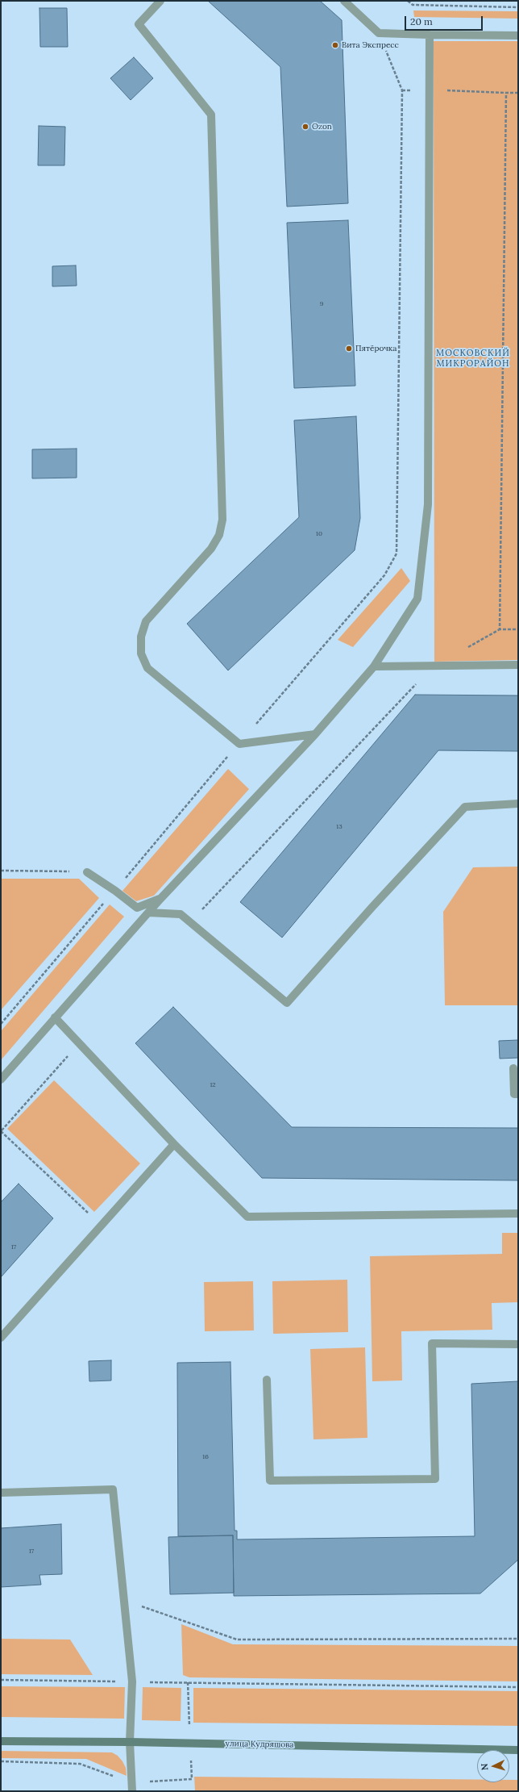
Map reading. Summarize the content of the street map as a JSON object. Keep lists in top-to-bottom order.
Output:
{
  "streets": {
    "street": ["улица Кудряшова"]
  },
  "districts": ["МОСКОВСКИЙ МИКРОРАЙОН"],
  "places": ["Вита Экспресс", "Ozon", "Пятёрочка"],
  "house_numbers": [
    "9",
    "10",
    "13",
    "12",
    "17",
    "16",
    "17"
  ],
  "scale_bar": "20 m",
  "north": "left"
}
